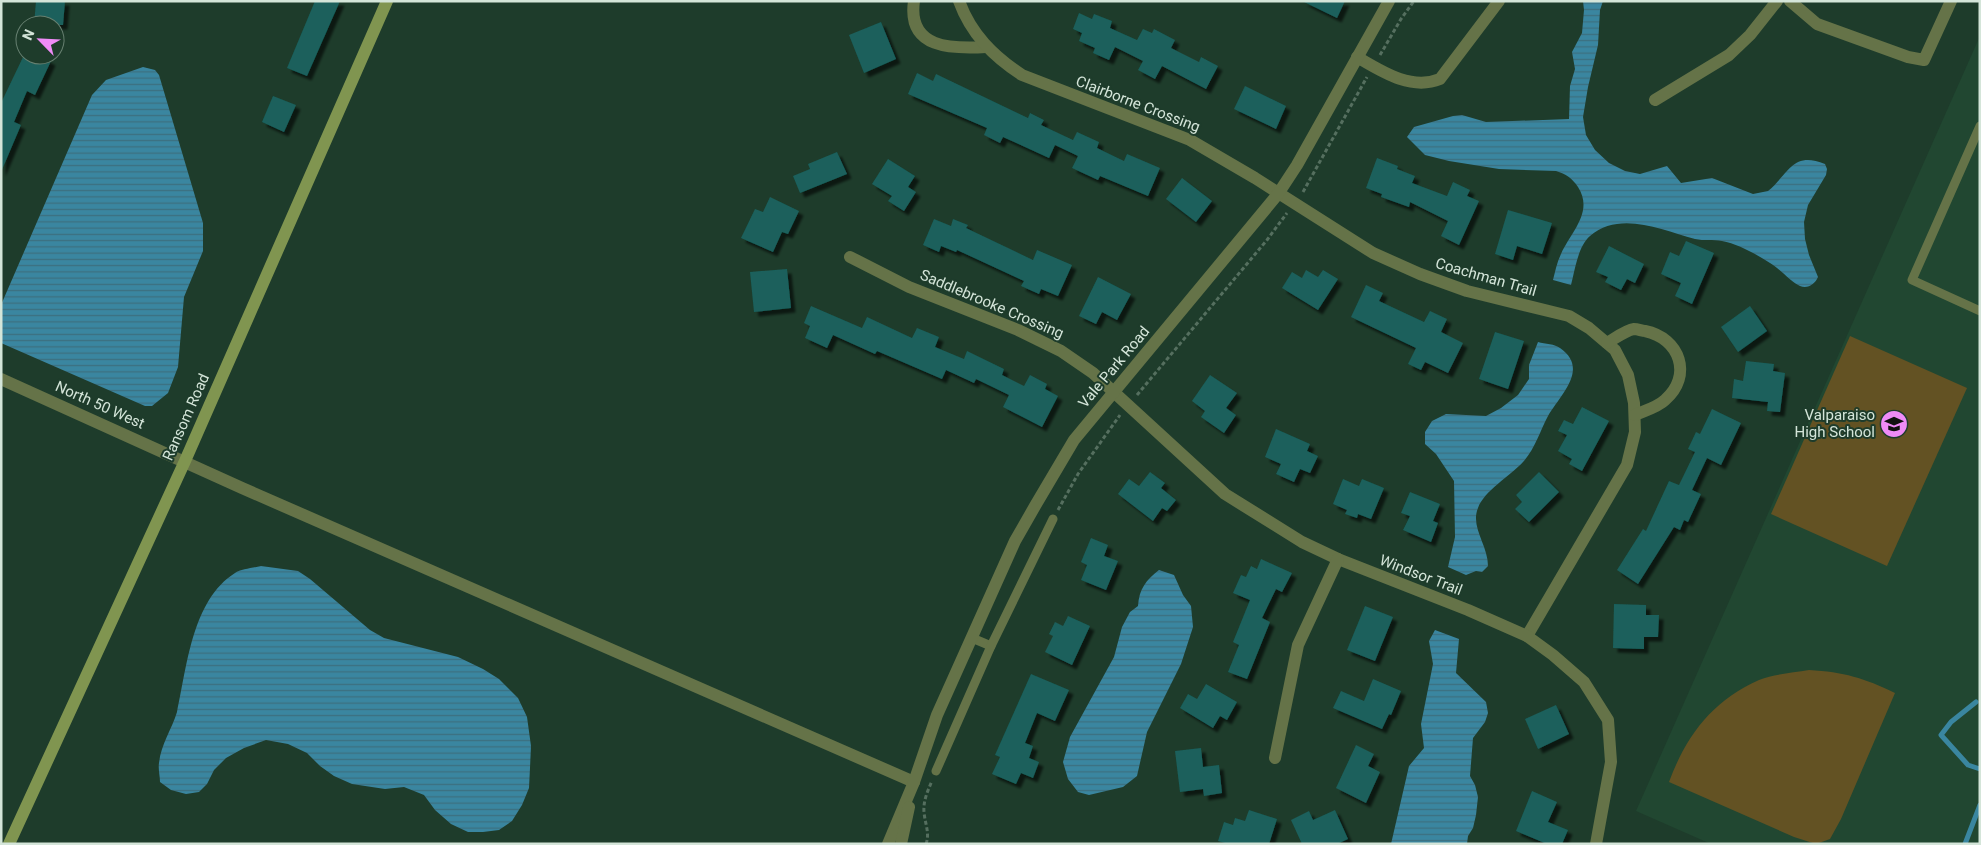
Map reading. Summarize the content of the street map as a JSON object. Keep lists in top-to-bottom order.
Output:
{
  "streets": {
    "main road": ["Ransom Road"],
    "street": [
      "Clairborne Crossing",
      "Coachman Trail",
      "Saddlebrooke Crossing",
      "Vale Park Road",
      "North 50 West",
      "Windsor Trail"
    ]
  },
  "crossings": [
    ["Clairborne Crossing", "Coachman Trail"],
    ["Clairborne Crossing", "Vale Park Road"],
    ["Coachman Trail", "Vale Park Road"],
    ["Coachman Trail", "Windsor Trail"],
    ["Saddlebrooke Crossing", "Vale Park Road"],
    ["Saddlebrooke Crossing", "Windsor Trail"],
    ["Vale Park Road", "North 50 West"],
    ["Vale Park Road", "Windsor Trail"],
    ["North 50 West", "Ransom Road"]
  ],
  "places": {
    "school or university": ["Valparaiso High School"]
  },
  "north": "top left"
}
